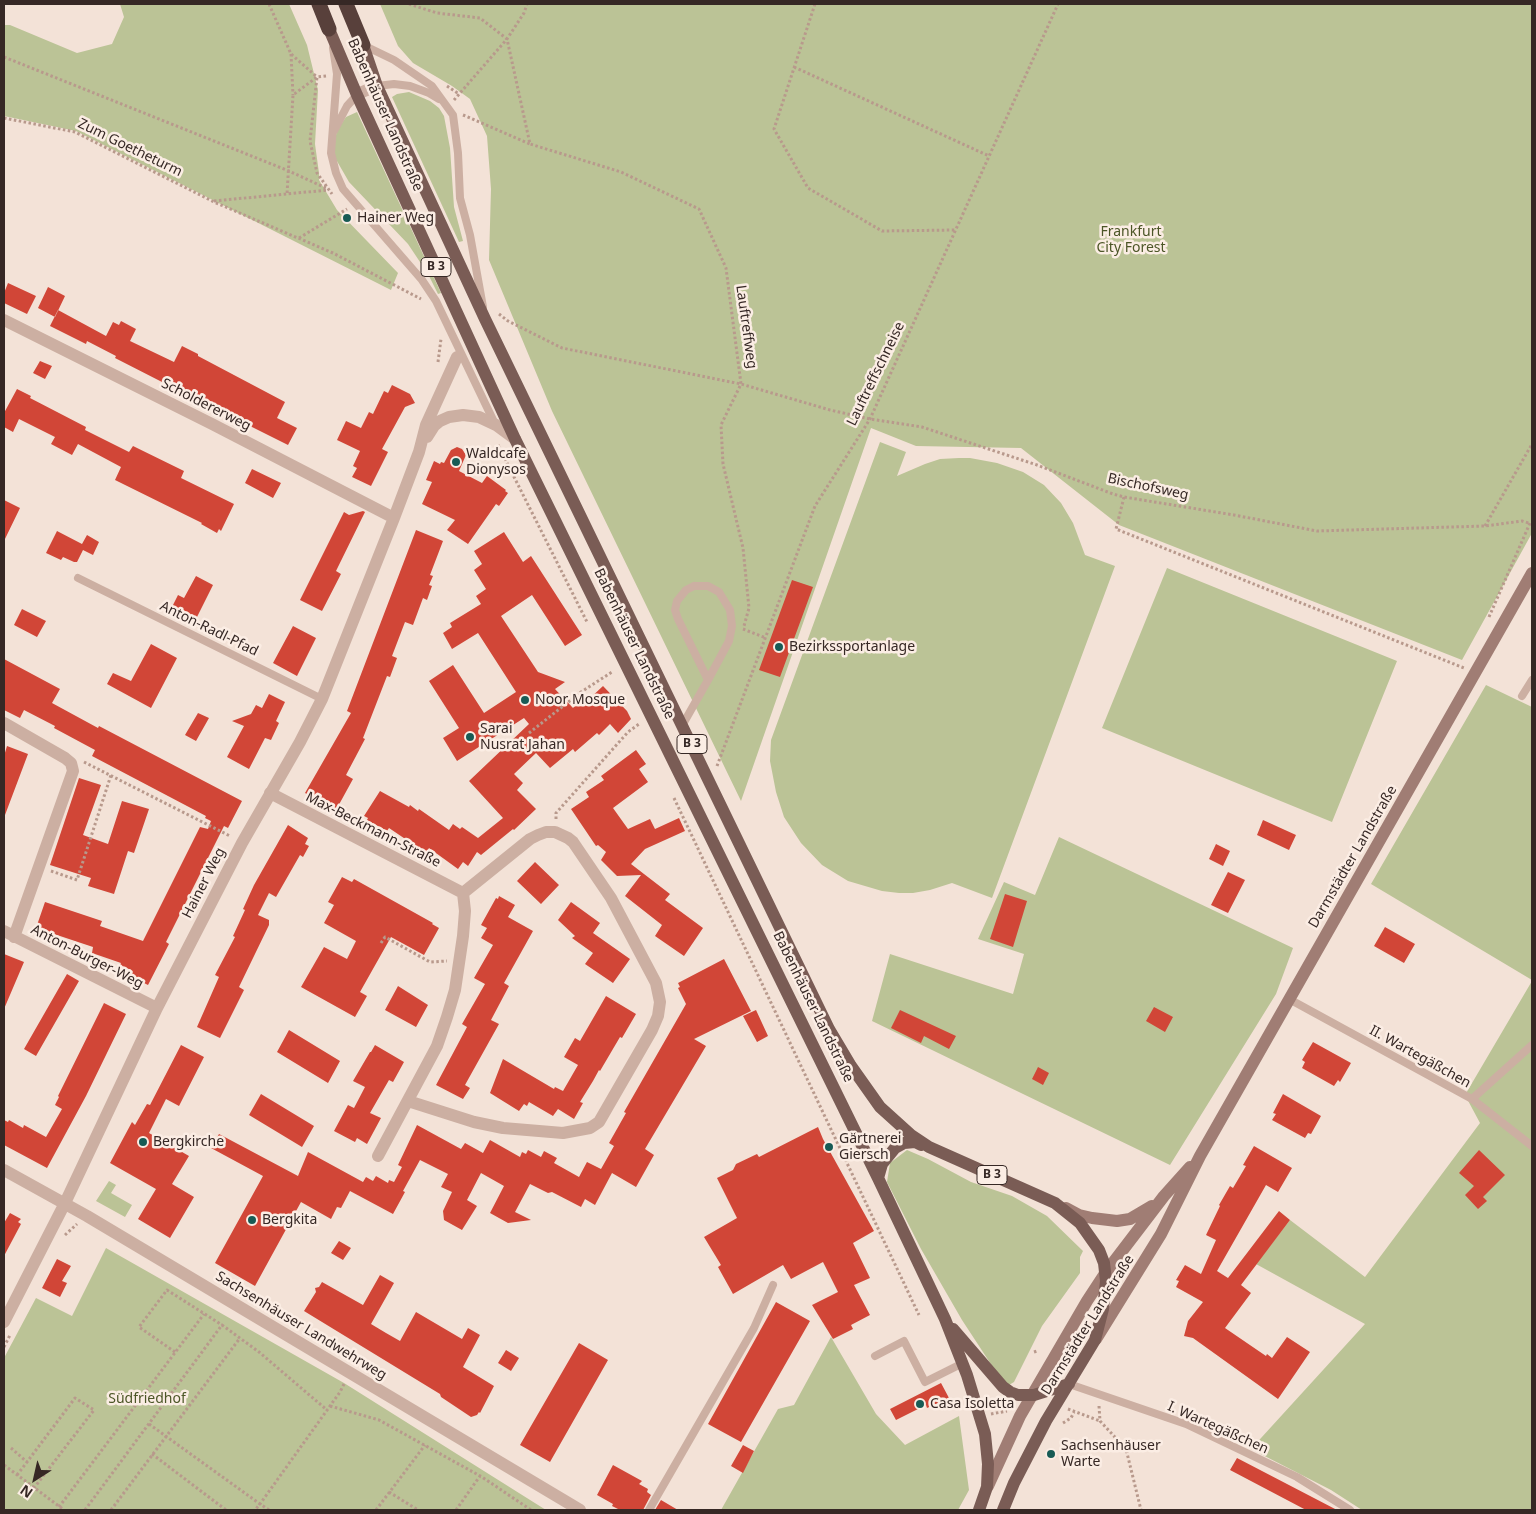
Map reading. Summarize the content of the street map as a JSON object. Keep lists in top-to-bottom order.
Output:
{
  "streets": {
    "highway": ["Babenhäuser Landstraße", "B 3"],
    "main road": ["Darmstädter Landstraße"],
    "street": [
      "Scholdererweg",
      "Max-Beckmann-Straße",
      "Hainer Weg",
      "Anton-Burger-Weg",
      "Sachsenhäuser Landwehrweg"
    ],
    "lane": ["Anton-Radl-Pfad", "II. Wartegäßchen", "I. Wartegäßchen"],
    "path": [
      "Zum Goetheturm",
      "Lauftreffweg",
      "Lauftreffschneise",
      "Bischofsweg"
    ]
  },
  "crossings": [
    ["Babenhäuser Landstraße", "B 3"],
    ["Babenhäuser Landstraße", "Lauftreffschneise"],
    ["Babenhäuser Landstraße", "Darmstädter Landstraße"],
    ["Babenhäuser Landstraße", "Hainer Weg"],
    ["B 3", "Darmstädter Landstraße"],
    ["B 3", "I. Wartegäßchen"],
    ["Lauftreffweg", "Bischofsweg"],
    ["Lauftreffschneise", "Bischofsweg"],
    ["Scholdererweg", "Hainer Weg"],
    ["Anton-Radl-Pfad", "Hainer Weg"],
    ["Max-Beckmann-Straße", "Hainer Weg"],
    ["Darmstädter Landstraße", "II. Wartegäßchen"],
    ["Darmstädter Landstraße", "I. Wartegäßchen"],
    ["Hainer Weg", "Anton-Burger-Weg"],
    ["Hainer Weg", "Sachsenhäuser Landwehrweg"]
  ],
  "parks": ["Frankfurt City Forest", "Südfriedhof"],
  "places": [
    "Hainer Weg",
    "Waldcafe Dionysos",
    "Bezirkssportanlage",
    "Noor Mosque",
    "Sarai Nusrat Jahan",
    "Bergkirche",
    "Gärtnerei Giersch",
    "Bergkita",
    "Casa Isoletta",
    "Sachsenhäuser Warte"
  ],
  "north": "bottom left"
}
